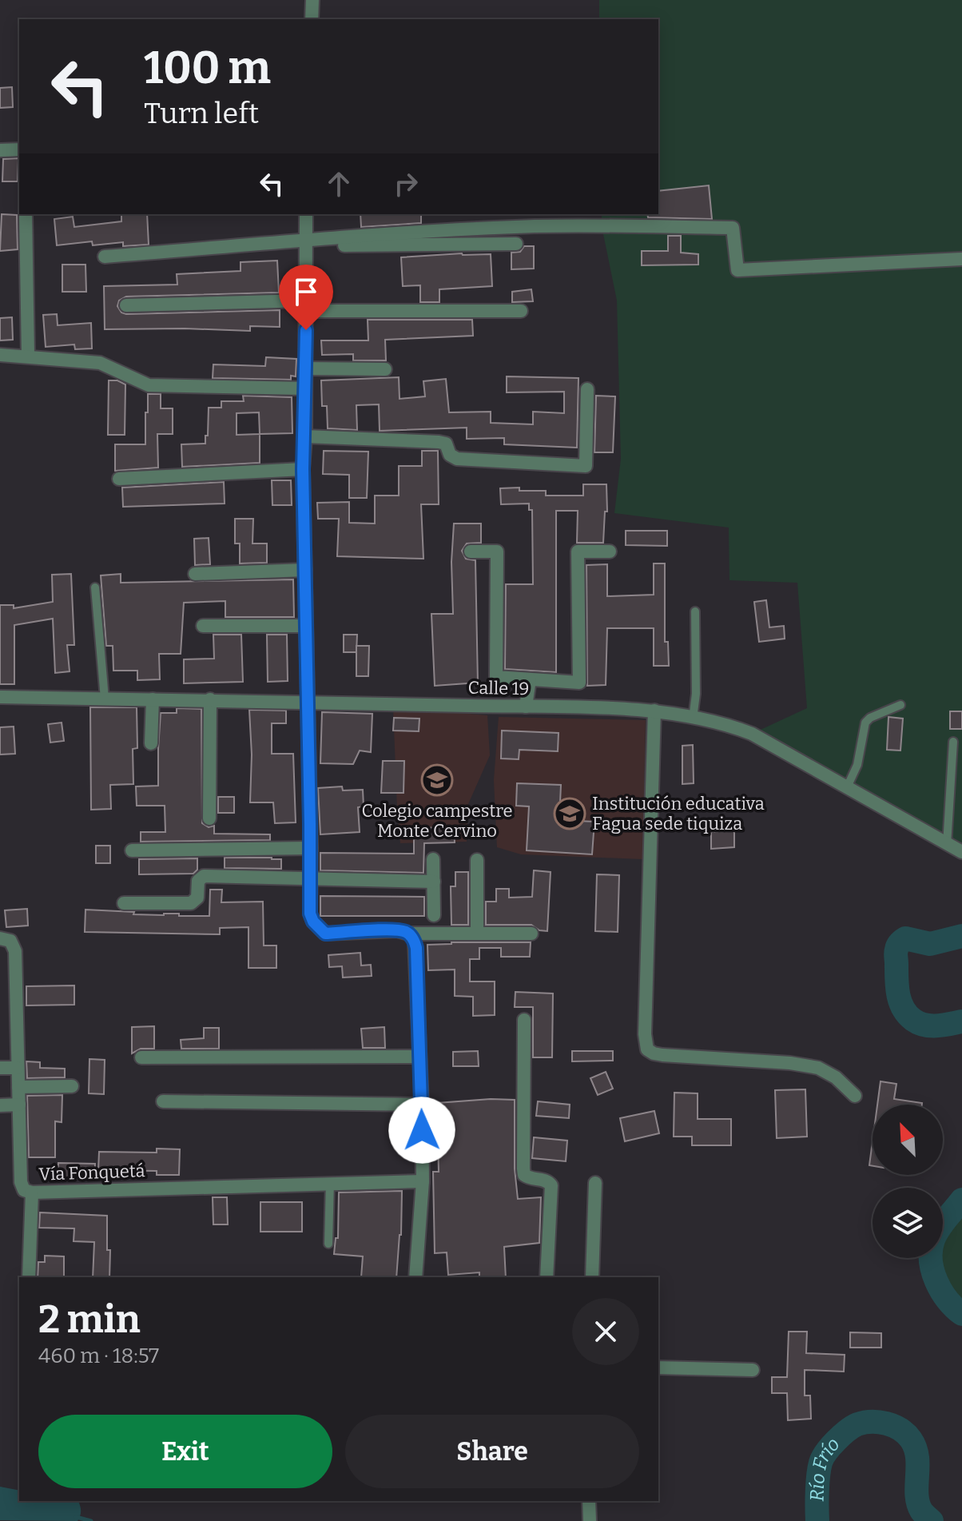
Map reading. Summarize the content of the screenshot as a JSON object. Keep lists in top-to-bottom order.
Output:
{
  "streets": {
    "street": ["Calle 19", "Vía Fonquetá"]
  },
  "water": ["Río Frío"],
  "places": {
    "school or university": ["Colegio campestre Monte Cervino", "Institución educativa Fagua sede tiquiza"]
  },
  "north": "top left",
  "page": {
    "turn": ["100 m", "Turn left"],
    "heading": ["2 min", "460 m · 18:57"],
    "buttons": ["Exit", "Share"]
  }
}
